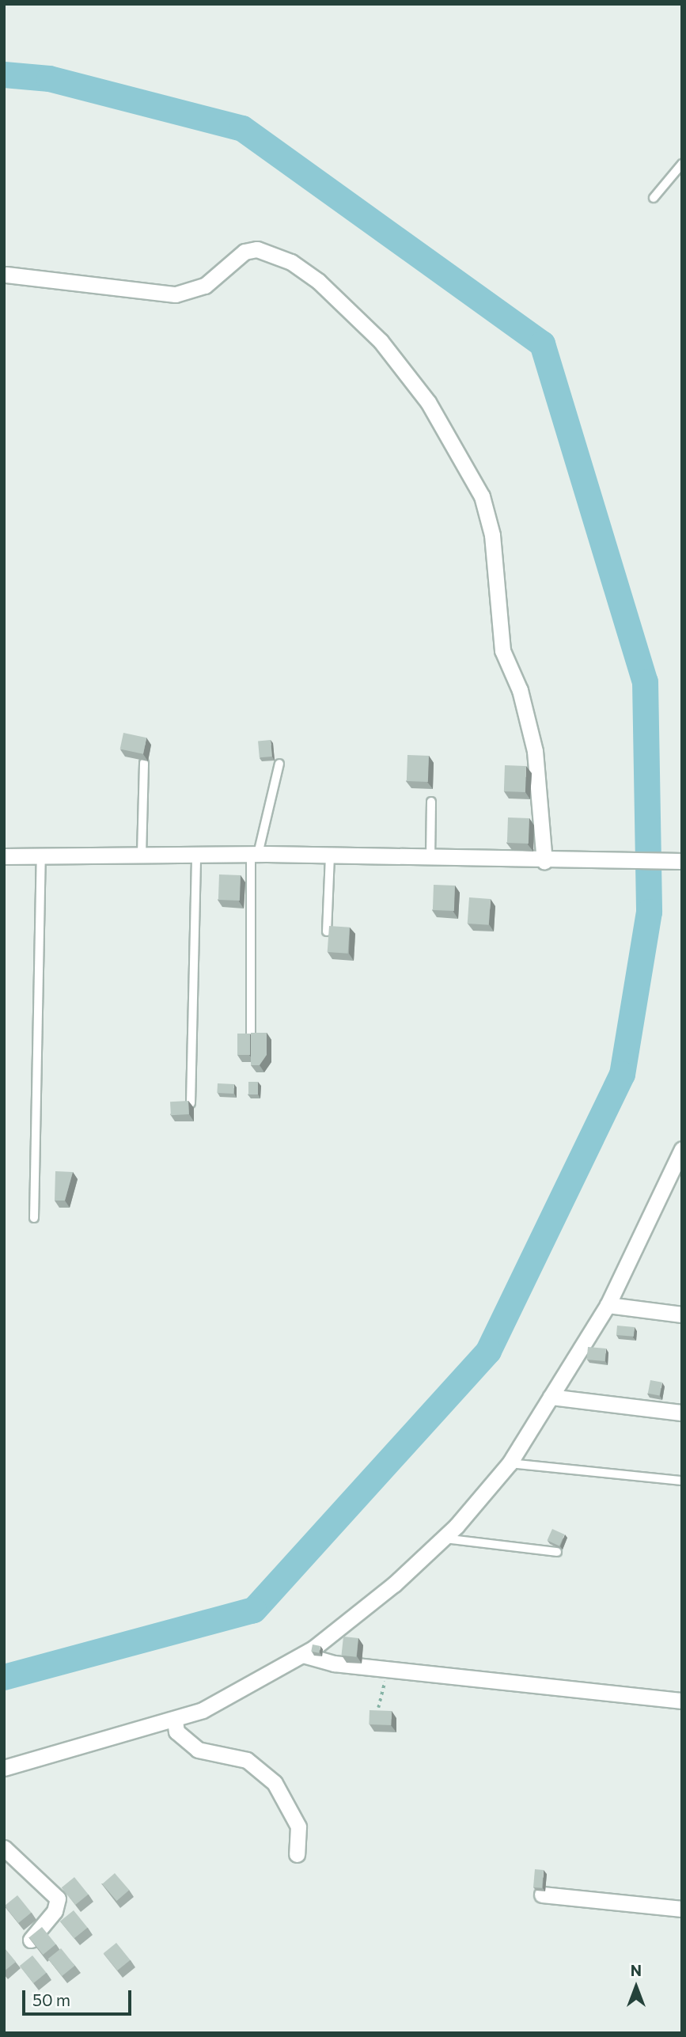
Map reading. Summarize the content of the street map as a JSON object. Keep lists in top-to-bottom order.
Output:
{
  "scale_bar": "50 m",
  "north": "top"
}
